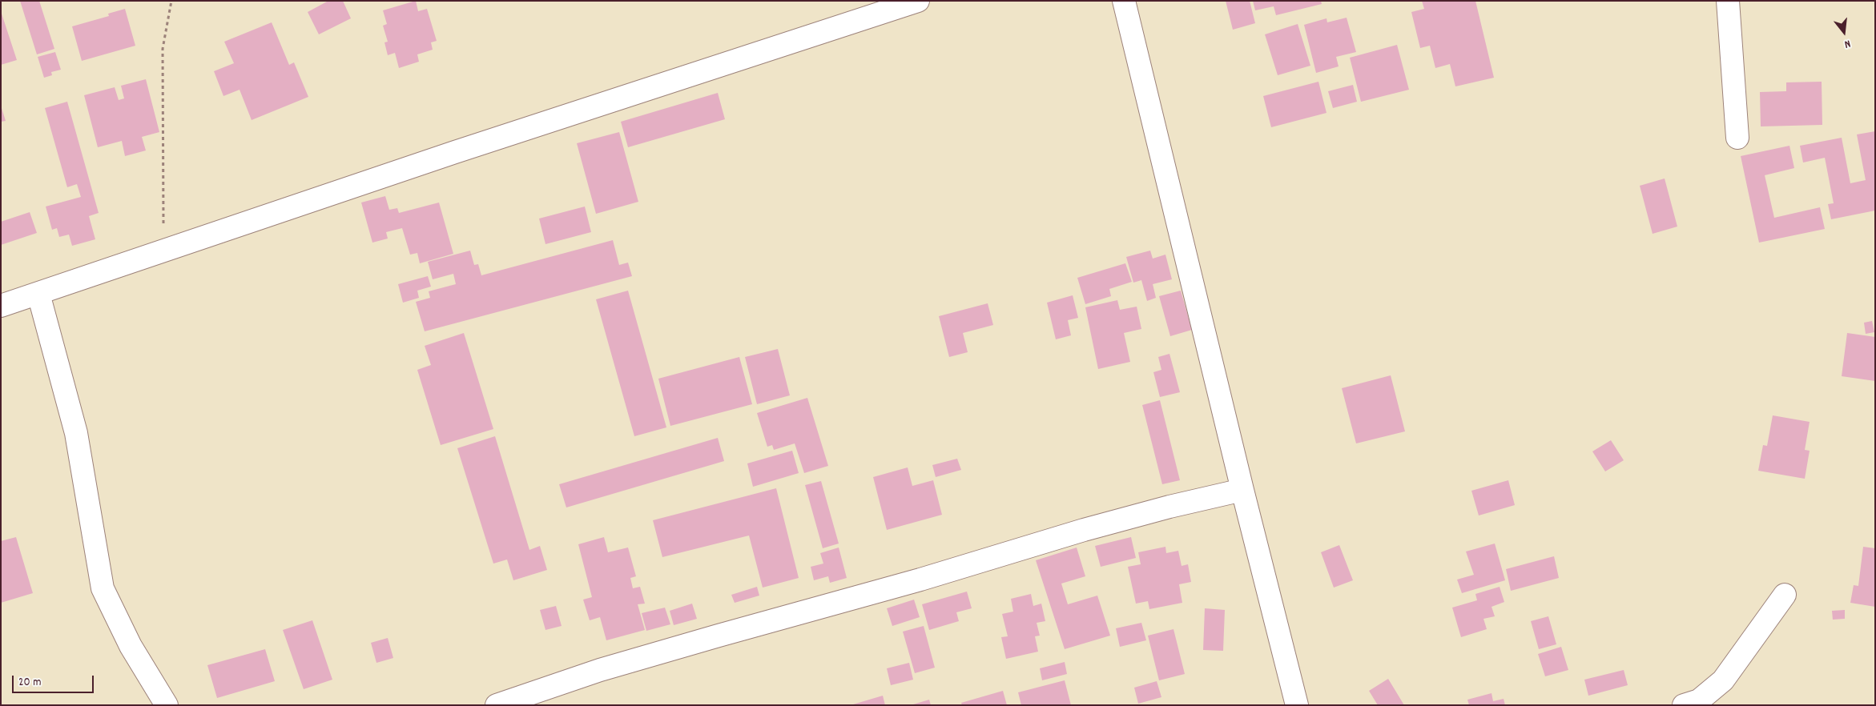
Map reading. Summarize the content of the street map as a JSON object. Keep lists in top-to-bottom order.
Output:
{
  "scale_bar": "20 m",
  "north": "bottom"
}
